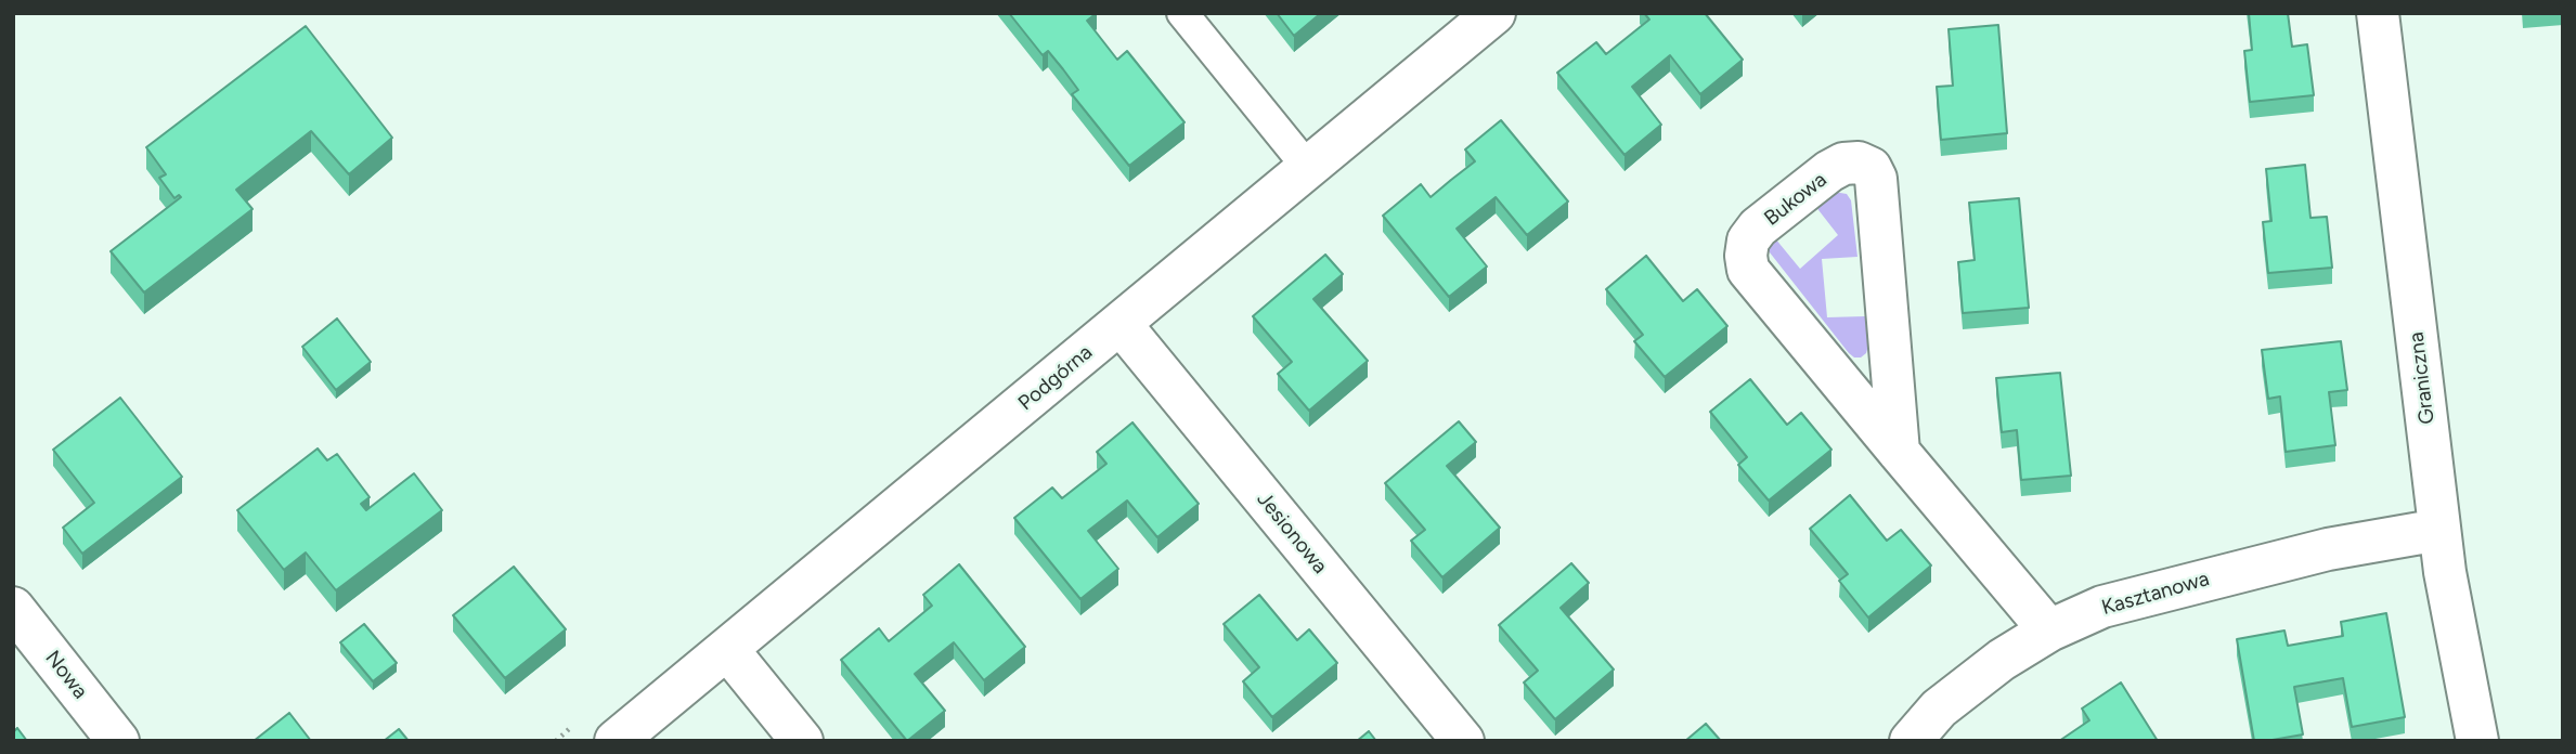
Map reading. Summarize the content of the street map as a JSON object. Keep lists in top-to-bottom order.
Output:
{
  "streets": {
    "street": [
      "Bukowa",
      "Podgórna",
      "Graniczna",
      "Jesionowa",
      "Kasztanowa",
      "Nowa"
    ]
  },
  "crossings": [
    ["Bukowa", "Kasztanowa"],
    ["Podgórna", "Jesionowa"],
    ["Graniczna", "Kasztanowa"]
  ]
}
